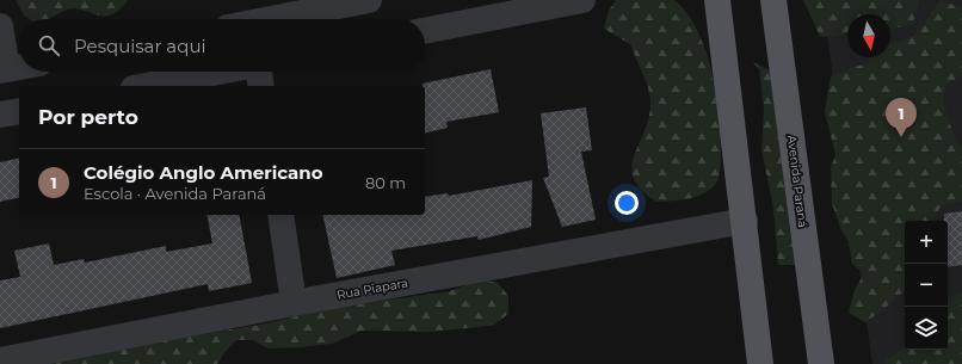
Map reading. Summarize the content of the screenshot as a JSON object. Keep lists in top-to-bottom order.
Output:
{
  "streets": {
    "main road": ["Avenida Paraná"],
    "street": ["Rua Piapara"]
  },
  "north": "bottom",
  "page": {
    "search": "Pesquisar aqui",
    "heading": "Por perto",
    "pins": "1",
    "list": [
      {
        "mark": "1",
        "name": "Colégio Anglo Americano",
        "note": "Escola · Avenida Paraná",
        "value": "80 m"
      }
    ],
    "map_buttons": ["+", "−"]
  }
}
